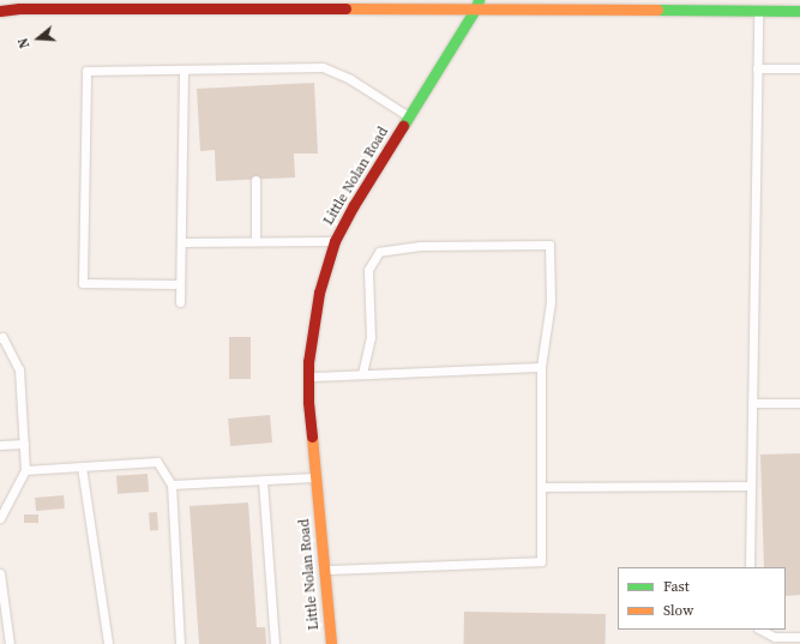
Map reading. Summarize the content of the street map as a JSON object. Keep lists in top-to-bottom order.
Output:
{
  "streets": {
    "main road": ["Little Nolan Road"]
  },
  "legend": ["Fast", "Slow"],
  "north": "left"
}
